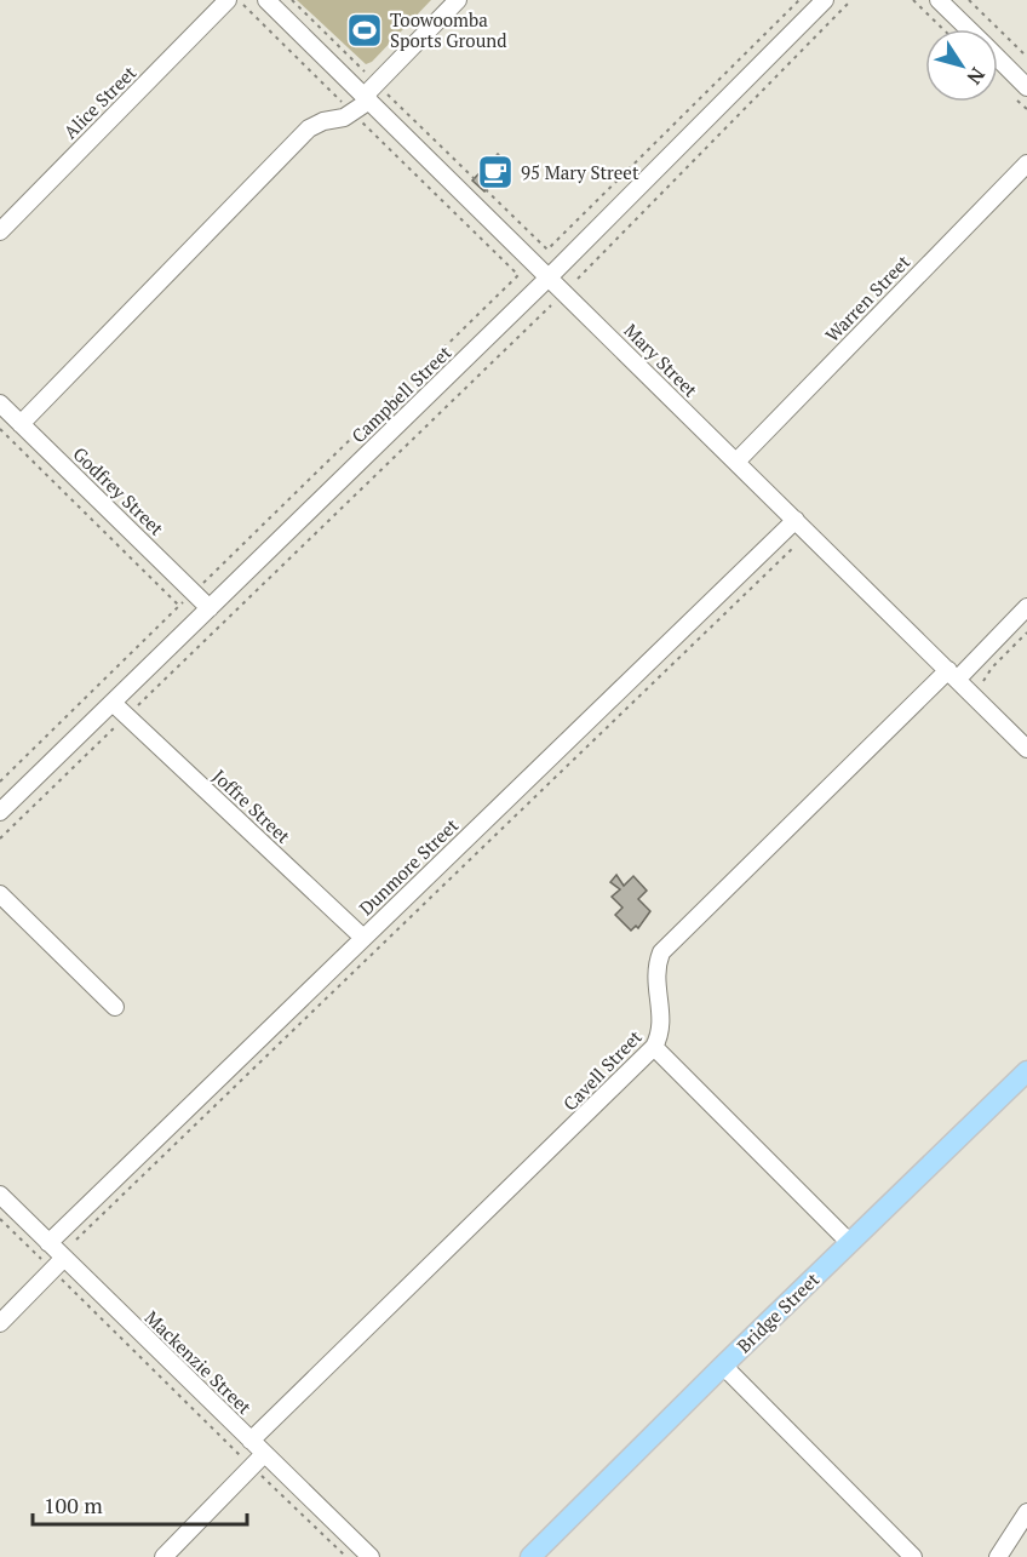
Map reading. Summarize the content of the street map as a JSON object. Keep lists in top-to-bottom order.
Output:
{
  "streets": {
    "main road": ["Bridge Street"],
    "street": [
      "Alice Street",
      "Warren Street",
      "Mary Street",
      "Campbell Street",
      "Godfrey Street",
      "Joffre Street",
      "Dunmore Street",
      "Cavell Street",
      "Mackenzie Street"
    ]
  },
  "crossings": [
    ["Warren Street", "Mary Street"],
    ["Mary Street", "Campbell Street"],
    ["Mary Street", "Dunmore Street"],
    ["Mary Street", "Cavell Street"],
    ["Campbell Street", "Godfrey Street"],
    ["Campbell Street", "Joffre Street"],
    ["Joffre Street", "Dunmore Street"],
    ["Dunmore Street", "Mackenzie Street"],
    ["Cavell Street", "Mackenzie Street"]
  ],
  "places": {
    "sports": ["Toowoomba Sports Ground"],
    "cafe": ["95 Mary Street"]
  },
  "scale_bar": "100 m",
  "north": "bottom right"
}
